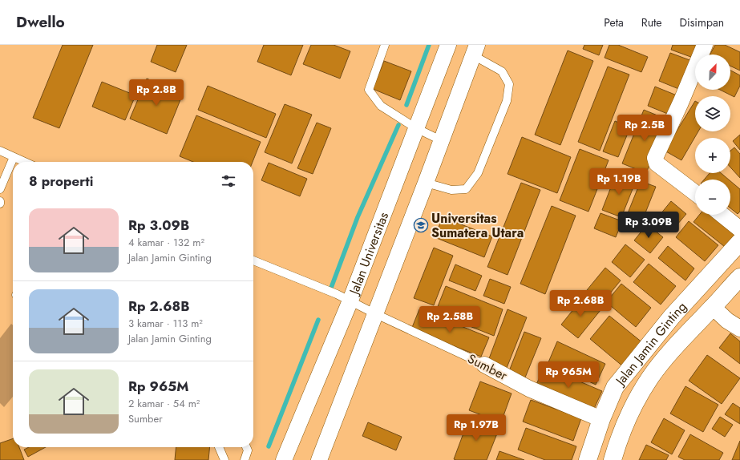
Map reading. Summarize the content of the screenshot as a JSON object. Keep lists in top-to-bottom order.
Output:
{
  "streets": {
    "main road": ["Jalan Jamin Ginting"],
    "street": ["Jalan Universitas", "Sumber"]
  },
  "crossings": [
    ["Jalan Universitas", "Sumber"],
    ["Jalan Jamin Ginting", "Sumber"]
  ],
  "places": {
    "school or university": ["Universitas Sumatera Utara"]
  },
  "north": "top right",
  "page": {
    "header": "Dwello",
    "nav": ["Peta", "Rute", "Disimpan"],
    "map_buttons": ["+", "−"],
    "price": [
      "Rp 2.8B",
      "Rp 2.5B",
      "Rp 1.19B",
      "Rp 3.09B",
      "Rp 2.68B",
      "Rp 2.58B",
      "Rp 965M",
      "Rp 1.97B"
    ],
    "heading": "8 properti",
    "list": [
      {
        "name": "Rp 3.09B",
        "note": "4 kamar · 132 m² · Jalan Jamin Ginting"
      },
      {
        "name": "Rp 2.68B",
        "note": "3 kamar · 113 m² · Jalan Jamin Ginting"
      },
      {
        "name": "Rp 965M",
        "note": "2 kamar · 54 m² · Sumber"
      }
    ]
  }
}
